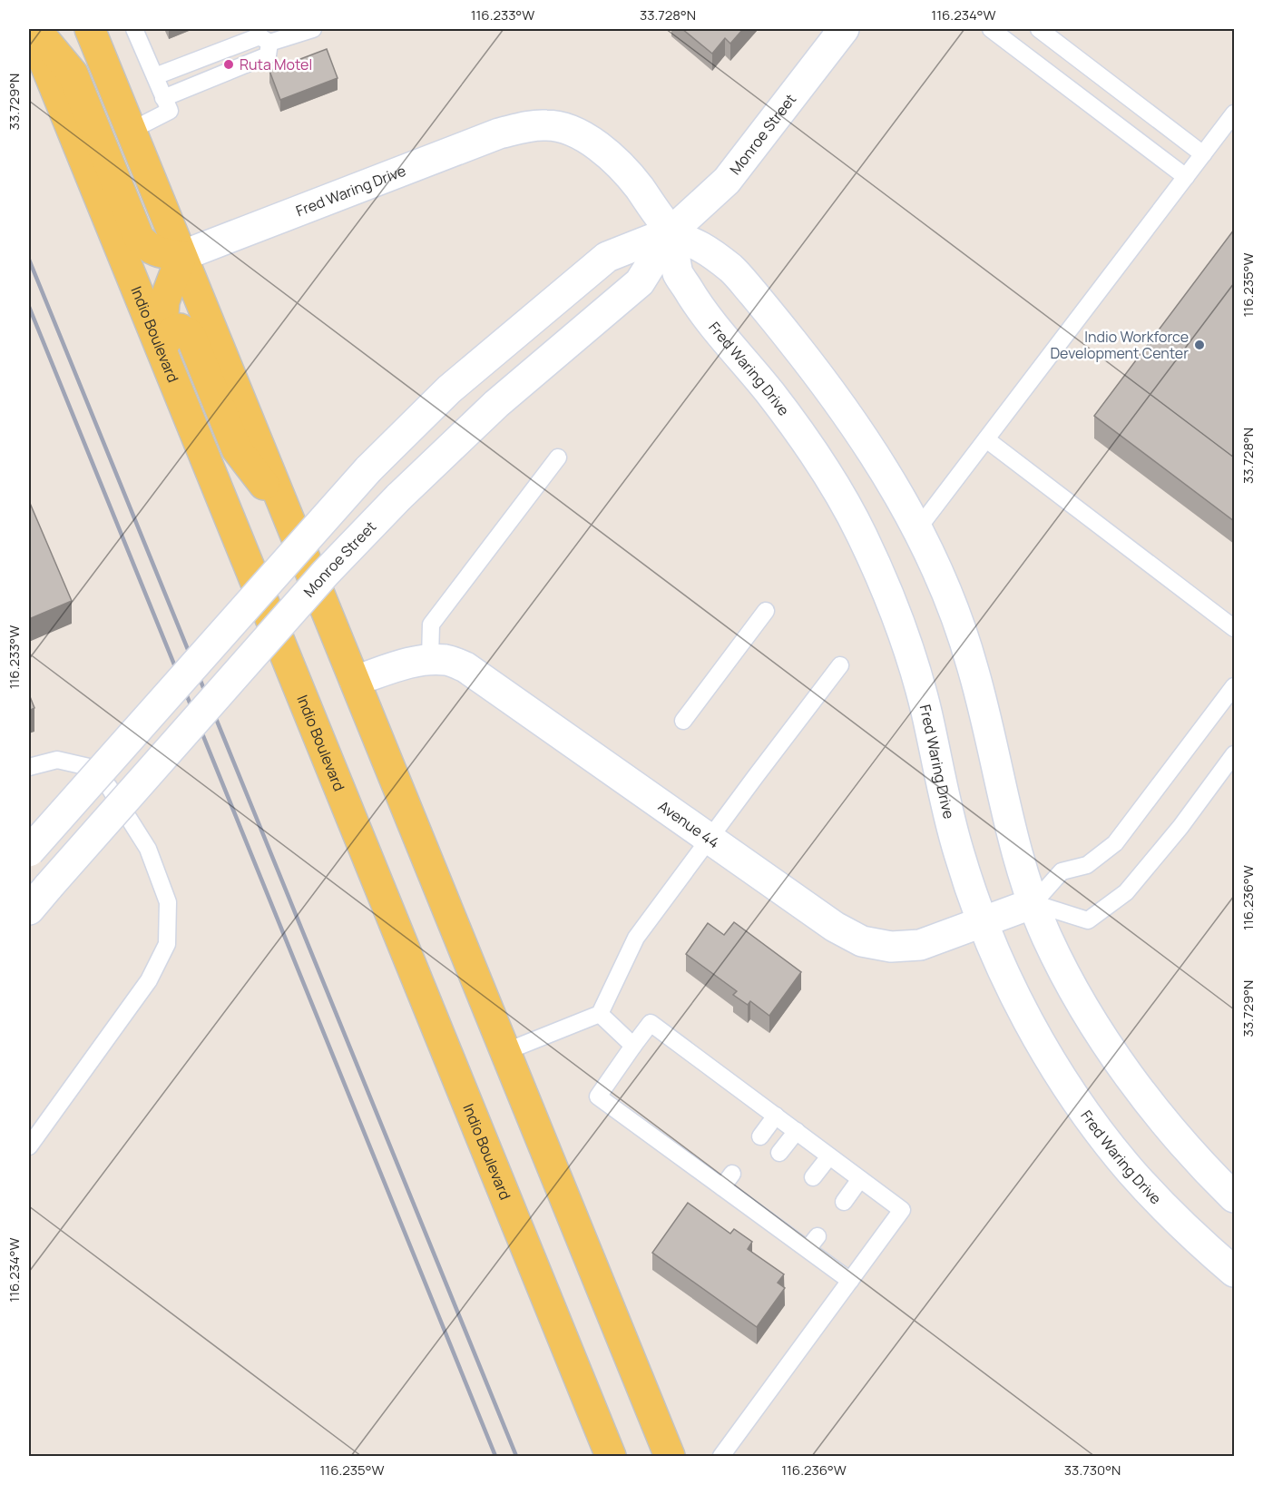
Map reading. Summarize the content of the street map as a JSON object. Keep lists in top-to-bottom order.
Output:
{
  "streets": {
    "main road": [
      "Monroe Street",
      "Fred Waring Drive",
      "Indio Boulevard",
      "Avenue 44"
    ]
  },
  "crossings": [
    ["Monroe Street", "Fred Waring Drive"],
    ["Fred Waring Drive", "Avenue 44"]
  ],
  "places": ["Ruta Motel", "Indio Workforce Development Center"],
  "coordinates": [
    "116.233°W",
    "33.728°N",
    "116.234°W",
    "33.729°N",
    "116.235°W",
    "116.236°W",
    "33.730°N"
  ]
}
